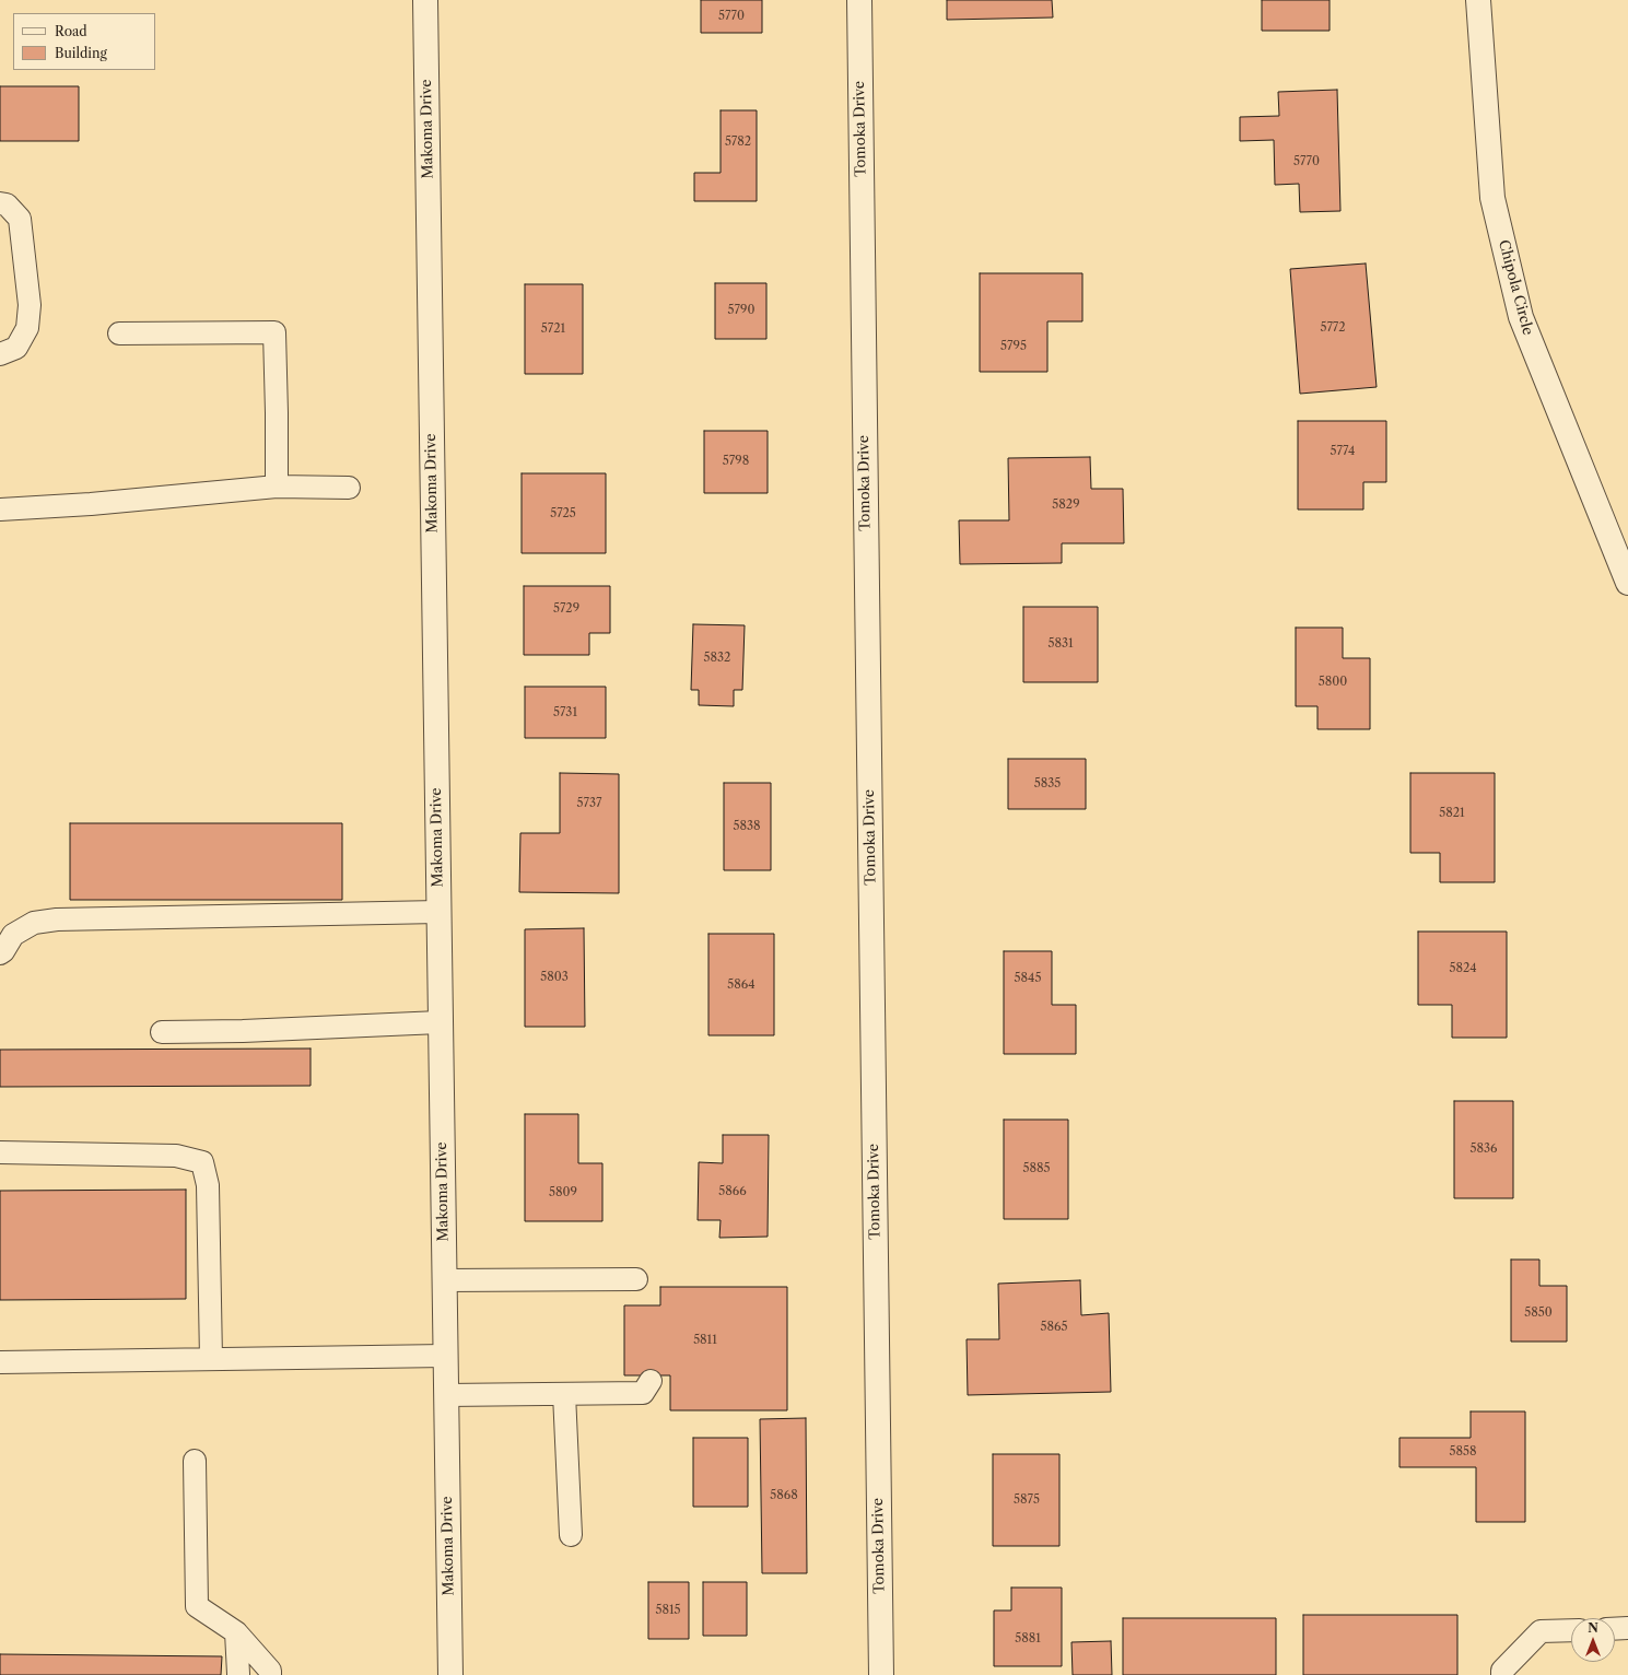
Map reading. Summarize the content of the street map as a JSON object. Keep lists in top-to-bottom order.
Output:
{
  "streets": {
    "street": ["Makoma Drive", "Tomoka Drive", "Chipola Circle"]
  },
  "house_numbers": [
    "5770",
    "5782",
    "5770",
    "5790",
    "5772",
    "5721",
    "5795",
    "5774",
    "5798",
    "5829",
    "5725",
    "5729",
    "5831",
    "5832",
    "5800",
    "5731",
    "5835",
    "5737",
    "5821",
    "5838",
    "5824",
    "5803",
    "5845",
    "5864",
    "5836",
    "5885",
    "5866",
    "5809",
    "5850",
    "5865",
    "5811",
    "5858",
    "5868",
    "5875",
    "5815",
    "5881"
  ],
  "legend": ["Road", "Building"],
  "north": "top"
}
